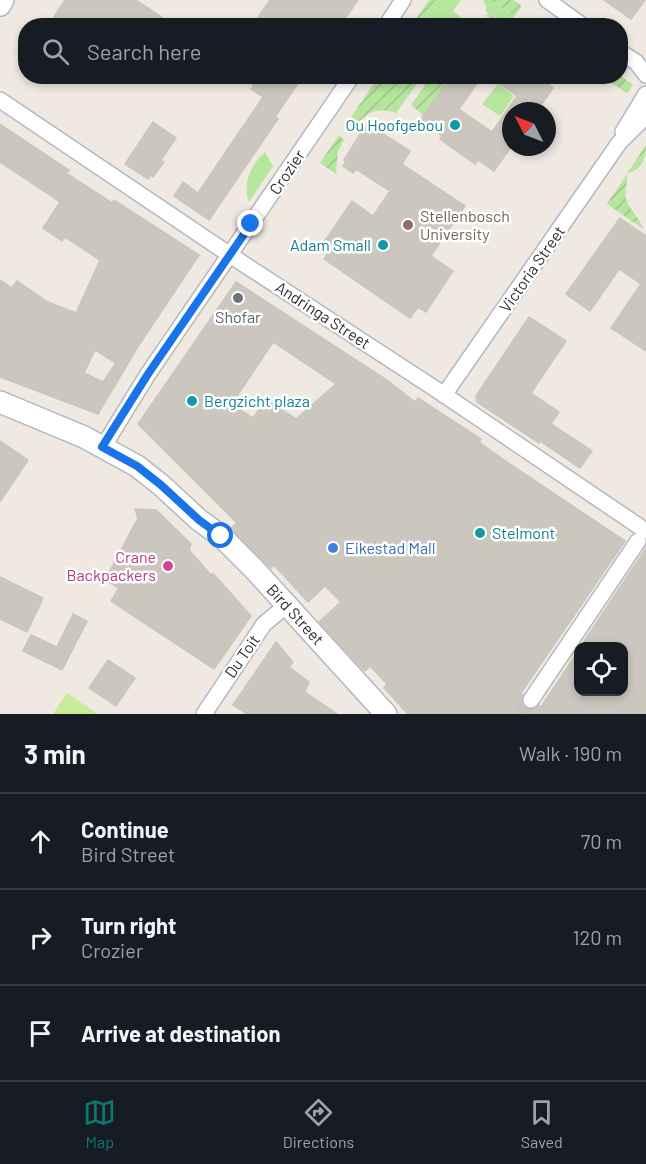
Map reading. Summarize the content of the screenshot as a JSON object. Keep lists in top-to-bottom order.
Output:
{
  "streets": {
    "street": [
      "Crozier",
      "Victoria Street",
      "Andringa Street",
      "Bird Street",
      "Du Toit"
    ]
  },
  "crossings": [
    ["Crozier", "Andringa Street"],
    ["Crozier", "Bird Street"],
    ["Victoria Street", "Andringa Street"],
    ["Bird Street", "Du Toit"]
  ],
  "places": [
    "Ou Hoofgebou",
    "Stellenbosch University",
    "Adam Small",
    "Shofar",
    "Bergzicht plaza",
    "Stelmont",
    "Eikestad Mall",
    "Crane Backpackers"
  ],
  "north": "top left",
  "page": {
    "search": "Search here",
    "heading": ["3 min", "Walk · 190 m"],
    "list": [
      ["Continue", "Bird Street", "70 m"],
      ["Turn right", "Crozier", "120 m"],
      "Arrive at destination"
    ],
    "nav": ["Map", "Directions", "Saved"]
  }
}
